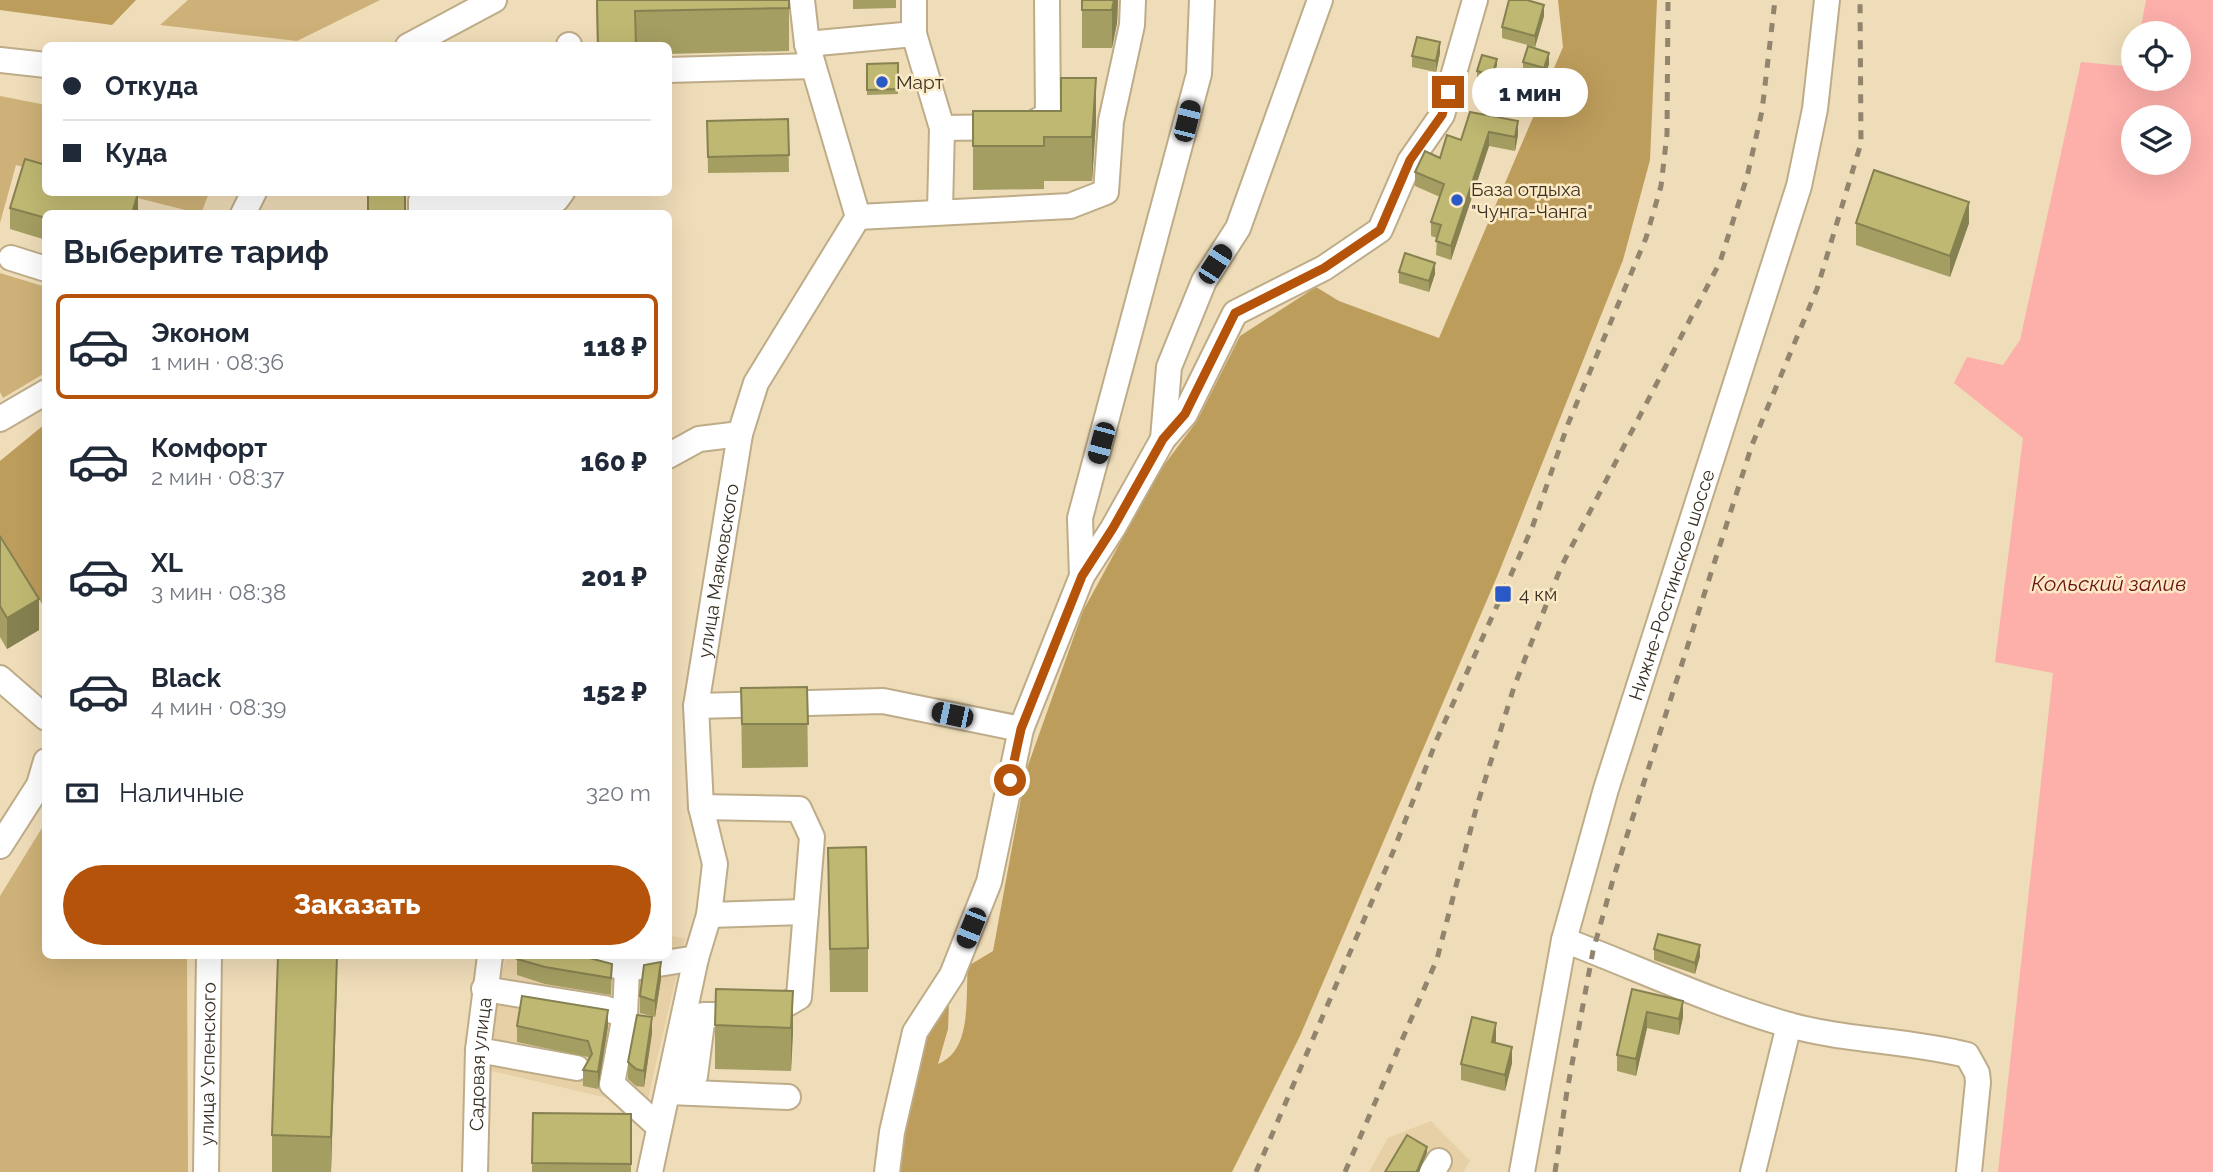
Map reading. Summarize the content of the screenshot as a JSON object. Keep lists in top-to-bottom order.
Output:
{
  "streets": {
    "street": [
      "улица Маяковского",
      "Нижне-Ростинское шоссе",
      "улица Успенского",
      "Садовая улица"
    ]
  },
  "water": ["Кольский залив"],
  "places": {
    "other": ["Март", "База отдыха \"Чунга-Чанга\""],
    "transit": ["4 км"]
  },
  "page": {
    "banner": ["Откуда", "Куда"],
    "bubble": "1 мин",
    "heading": "Выберите тариф",
    "list": [
      {
        "name": "Эконом",
        "note": "1 мин · 08:36",
        "value": "118 ₽"
      },
      {
        "name": "Комфорт",
        "note": "2 мин · 08:37",
        "value": "160 ₽"
      },
      {
        "name": "XL",
        "note": "3 мин · 08:38",
        "value": "201 ₽"
      },
      {
        "name": "Black",
        "note": "4 мин · 08:39",
        "value": "152 ₽"
      }
    ],
    "pay": ["Наличные", "320 m"],
    "buttons": "Заказать"
  }
}
